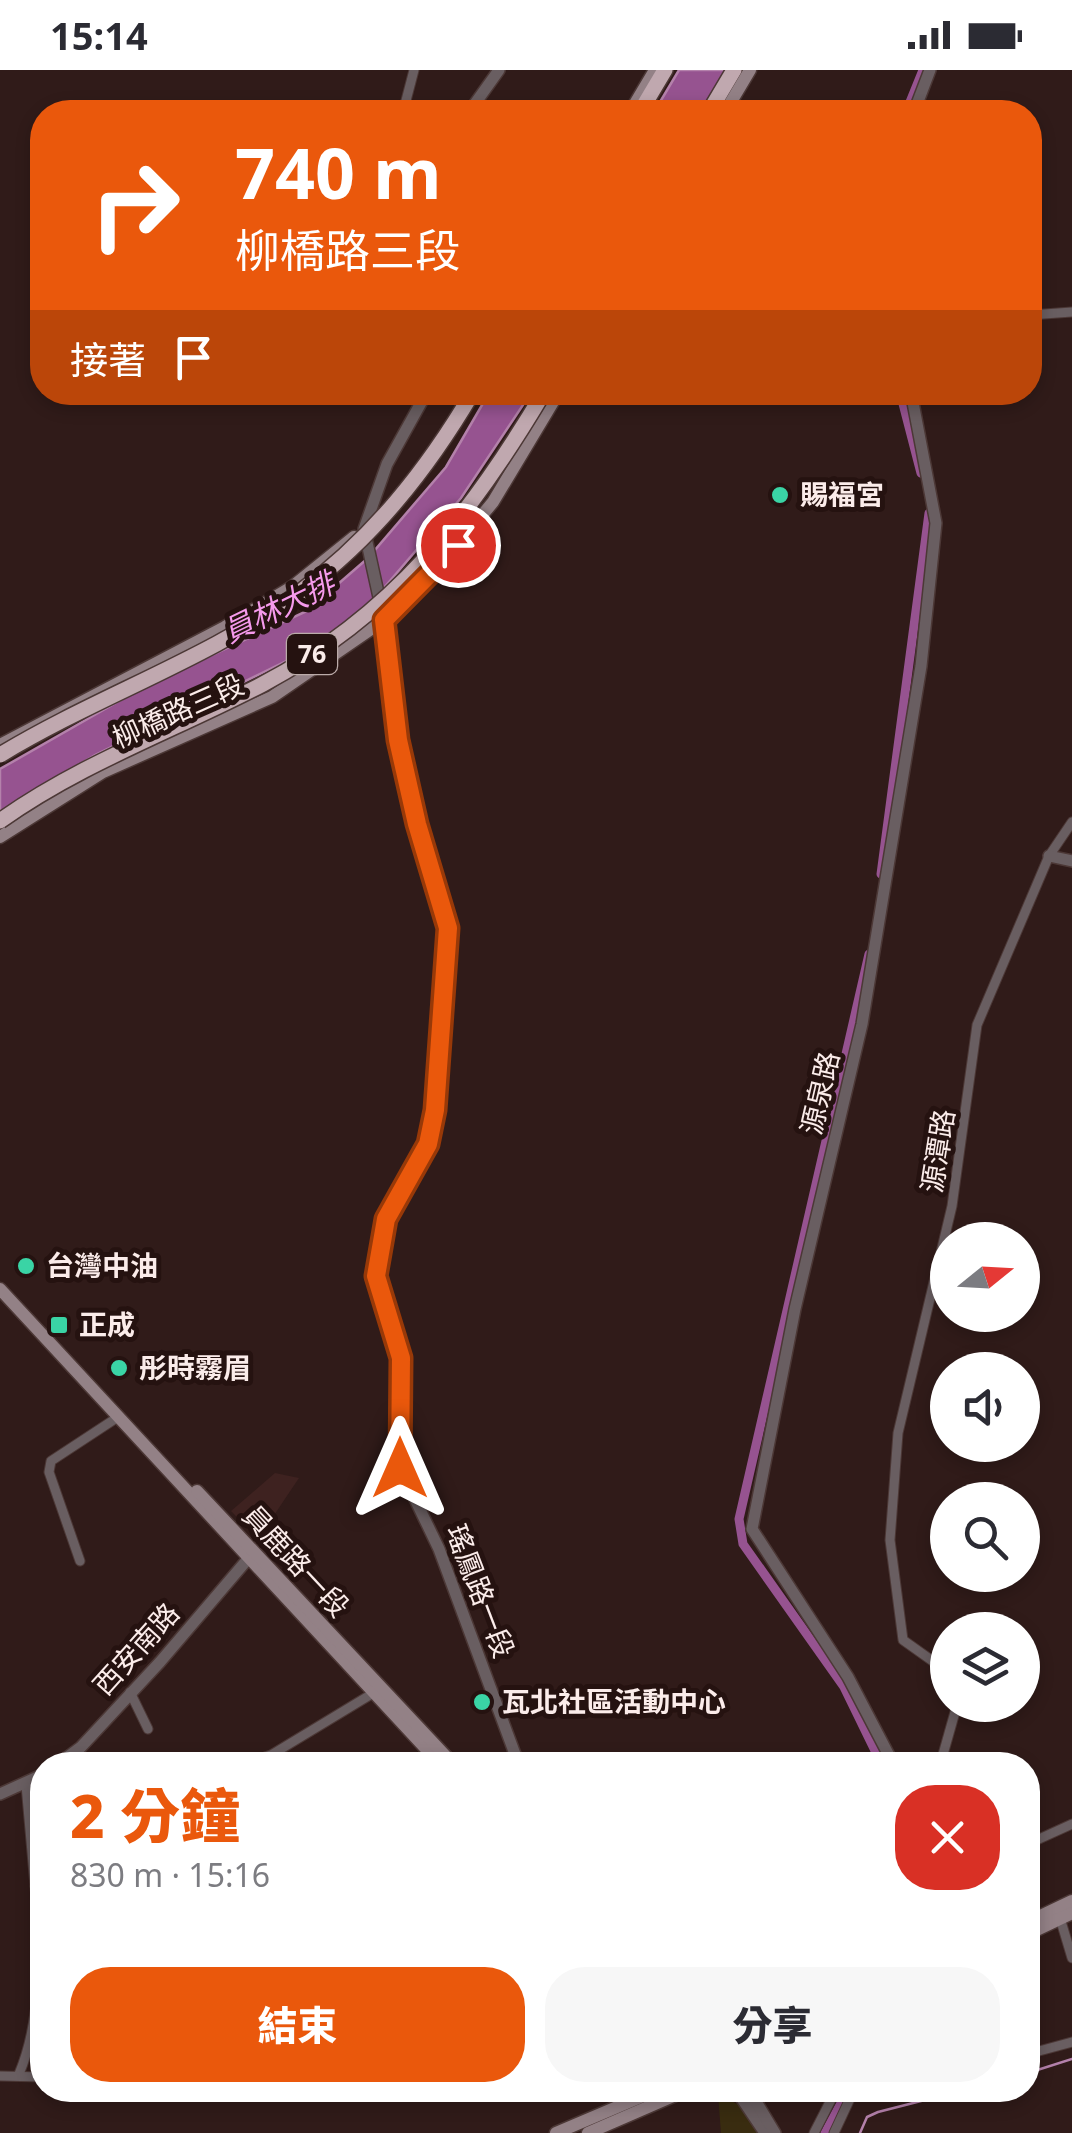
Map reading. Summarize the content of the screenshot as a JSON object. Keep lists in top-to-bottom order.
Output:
{
  "streets": {
    "highway": ["76"],
    "main road": ["柳橋路三段", "員鹿路一段"],
    "street": [
      "源泉路",
      "源潭路",
      "瑤鳳路一段",
      "西安南路"
    ]
  },
  "crossings": [
    ["柳橋路三段", "瑤鳳路一段"],
    ["員鹿路一段", "西安南路"]
  ],
  "water": ["員林大排"],
  "places": {
    "other": [
      "賜福宮",
      "台灣中油",
      "彤時霧眉",
      "瓦北社區活動中心"
    ],
    "transit": ["正成"]
  },
  "north": "right",
  "page": {
    "status": "15:14",
    "turn": ["740 m", "柳橋路三段"],
    "then": "接著",
    "heading": ["2 分鐘", "830 m · 15:16"],
    "buttons": ["結束", "分享"]
  }
}
